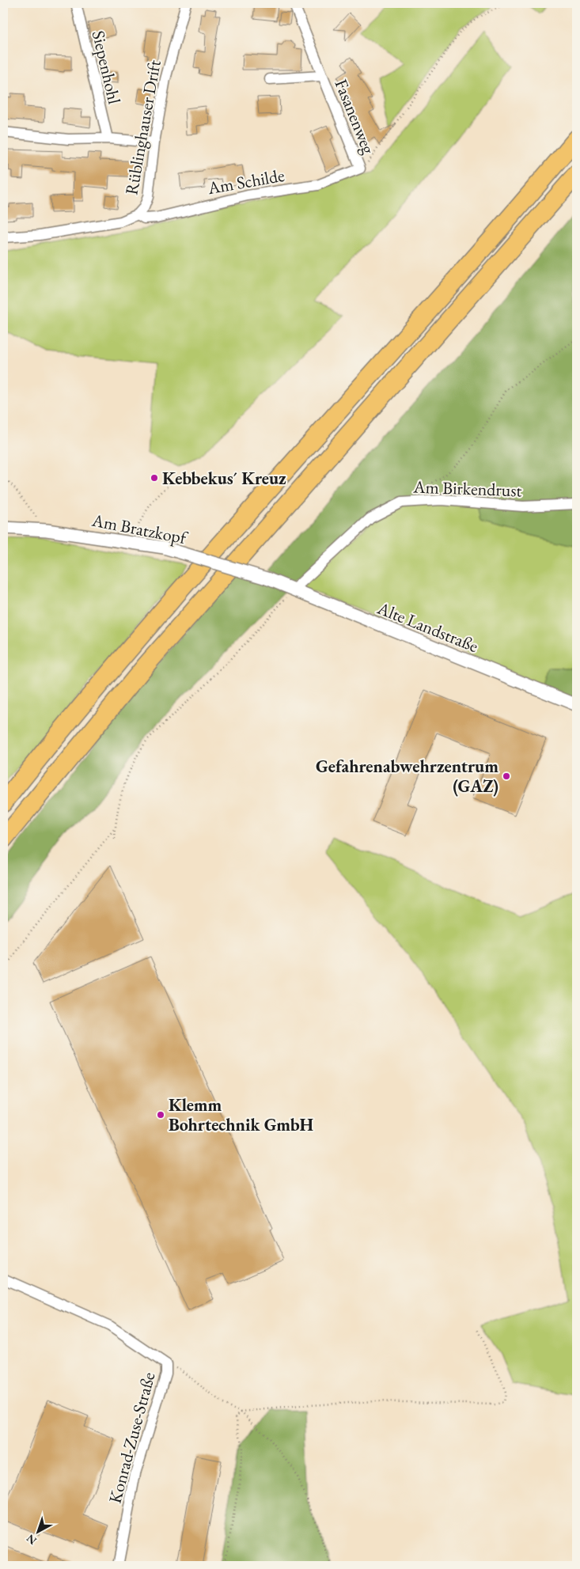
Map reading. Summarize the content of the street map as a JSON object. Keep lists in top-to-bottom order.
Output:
{
  "streets": {
    "street": [
      "Siepenhohl",
      "Fasanenweg",
      "Rüblinghauser Drift",
      "Am Schilde",
      "Am Birkendrust",
      "Am Bratzkopf",
      "Alte Landstraße",
      "Konrad-Zuse-Straße"
    ]
  },
  "crossings": [
    ["Fasanenweg", "Am Schilde"],
    ["Rüblinghauser Drift", "Am Schilde"],
    ["Am Birkendrust", "Alte Landstraße"],
    ["Am Bratzkopf", "Alte Landstraße"]
  ],
  "places": ["Kebbekus´ Kreuz", "Gefahrenabwehrzentrum (GAZ)", "Klemm Bohrtechnik GmbH"],
  "north": "bottom left"
}
